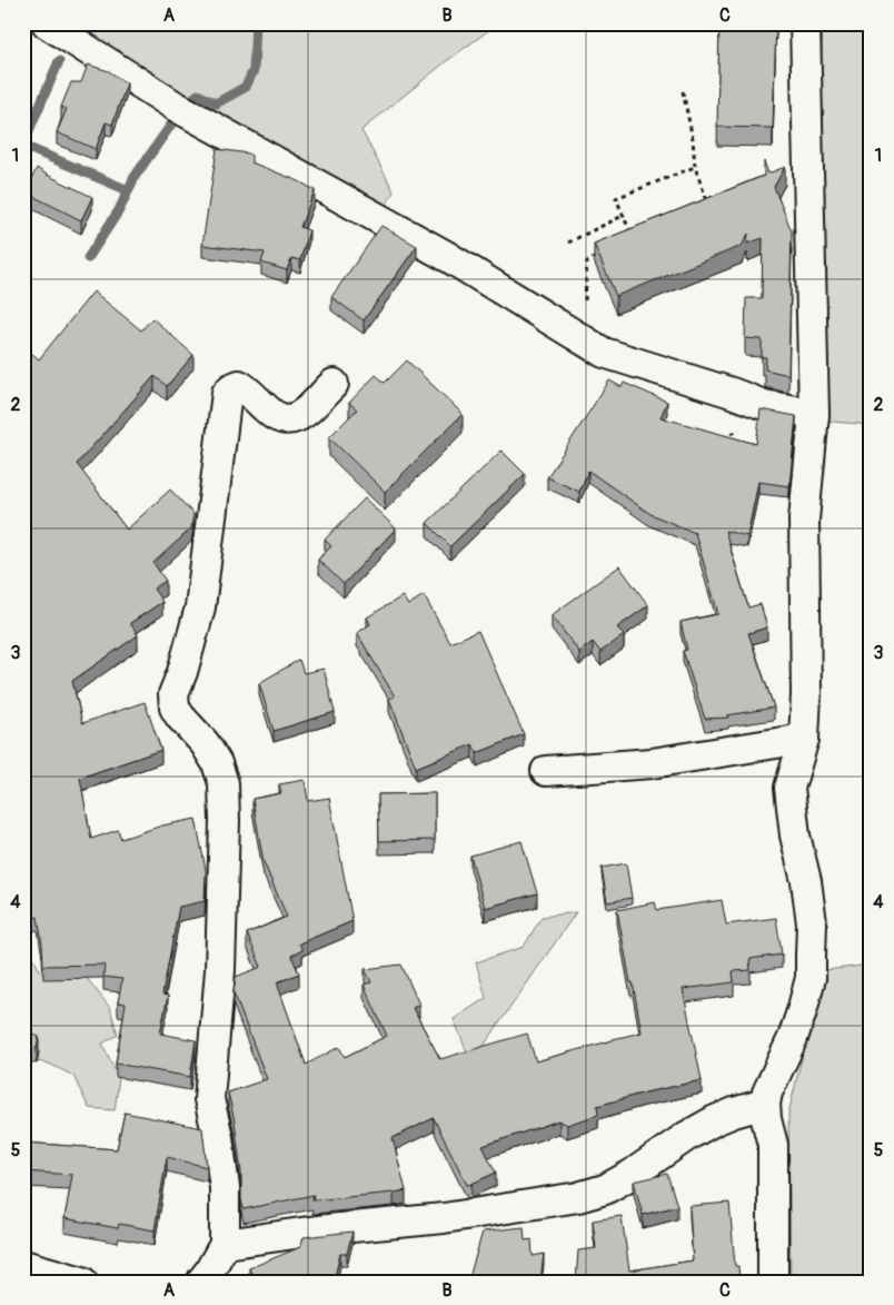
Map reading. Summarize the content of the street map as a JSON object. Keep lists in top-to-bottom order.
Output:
{
  "grid": {
    "columns": ["A", "B", "C"],
    "rows": [
      "1",
      "2",
      "3",
      "4",
      "5"
    ]
  }
}
